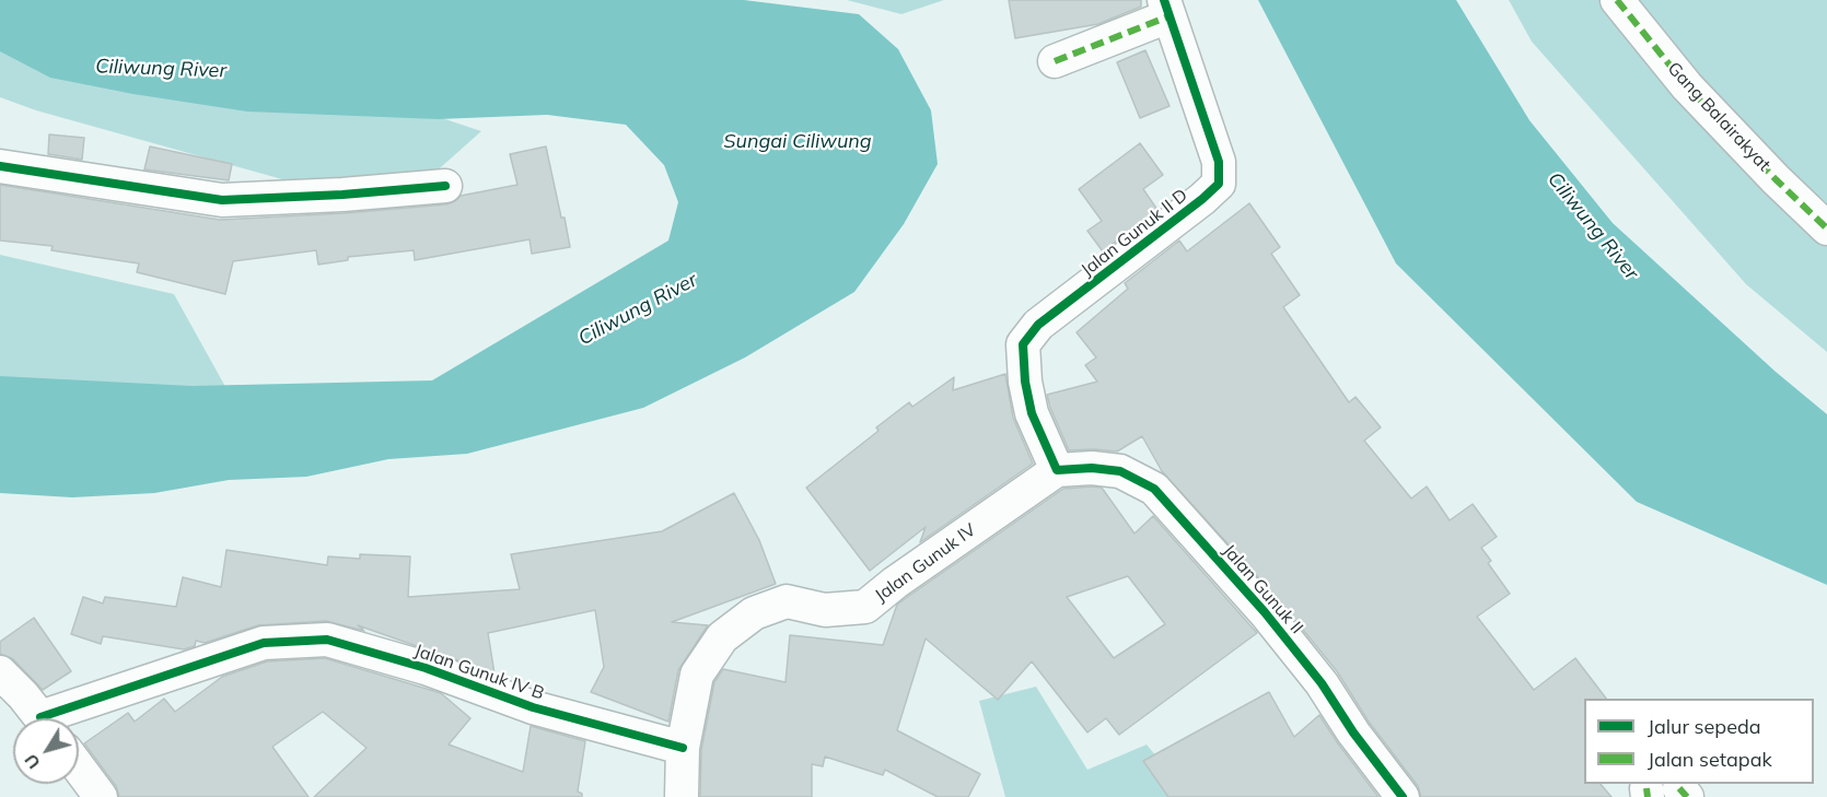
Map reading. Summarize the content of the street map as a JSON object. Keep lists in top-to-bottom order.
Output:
{
  "streets": {
    "street": [
      "Gang Balairakyat",
      "Jalan Gunuk II D",
      "Jalan Gunuk IV",
      "Jalan Gunuk II",
      "Jalan Gunuk IV B"
    ]
  },
  "crossings": [
    ["Jalan Gunuk II D", "Jalan Gunuk IV"],
    ["Jalan Gunuk II D", "Jalan Gunuk II"],
    ["Jalan Gunuk IV", "Jalan Gunuk II"],
    ["Jalan Gunuk IV", "Jalan Gunuk IV B"]
  ],
  "water": ["Ciliwung River", "Sungai Ciliwung"],
  "legend": ["Jalur sepeda", "Jalan setapak"],
  "north": "bottom left"
}
